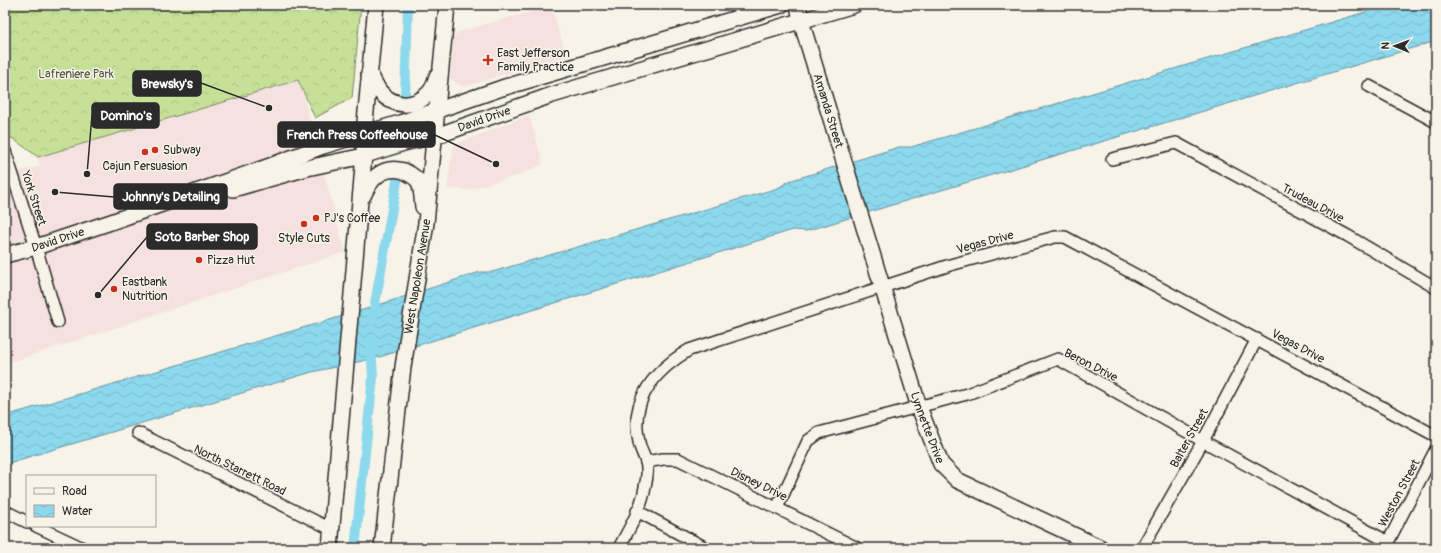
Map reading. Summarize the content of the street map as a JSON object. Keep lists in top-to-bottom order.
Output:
{
  "streets": {
    "main road": [
      "Amanda Street",
      "David Drive",
      "West Napoleon Avenue",
      "Lynnette Drive"
    ],
    "street": [
      "York Street",
      "Trudeau Drive",
      "Vegas Drive",
      "Beron Drive",
      "Balter Street",
      "North Starrett Road",
      "Disney Drive",
      "Weston Street"
    ]
  },
  "crossings": [
    ["Amanda Street", "David Drive"],
    ["Amanda Street", "Lynnette Drive"],
    ["David Drive", "York Street"],
    ["David Drive", "West Napoleon Avenue"],
    ["Vegas Drive", "Lynnette Drive"],
    ["Vegas Drive", "Balter Street"],
    ["Vegas Drive", "Disney Drive"],
    ["Beron Drive", "Lynnette Drive"],
    ["Beron Drive", "Balter Street"],
    ["Beron Drive", "Disney Drive"],
    ["Beron Drive", "Weston Street"]
  ],
  "parks": ["Lafreniere Park"],
  "places": {
    "health": ["East Jefferson Family Practice"],
    "other": [
      "Brewsky's",
      "Subway",
      "Cajun Persuasion",
      "French Press Coffeehouse",
      "Domino's",
      "Johnny's Detailing",
      "PJ's Coffee",
      "Style Cuts",
      "Pizza Hut",
      "Eastbank Nutrition",
      "Soto Barber Shop"
    ]
  },
  "legend": ["Road", "Water"],
  "north": "left"
}
